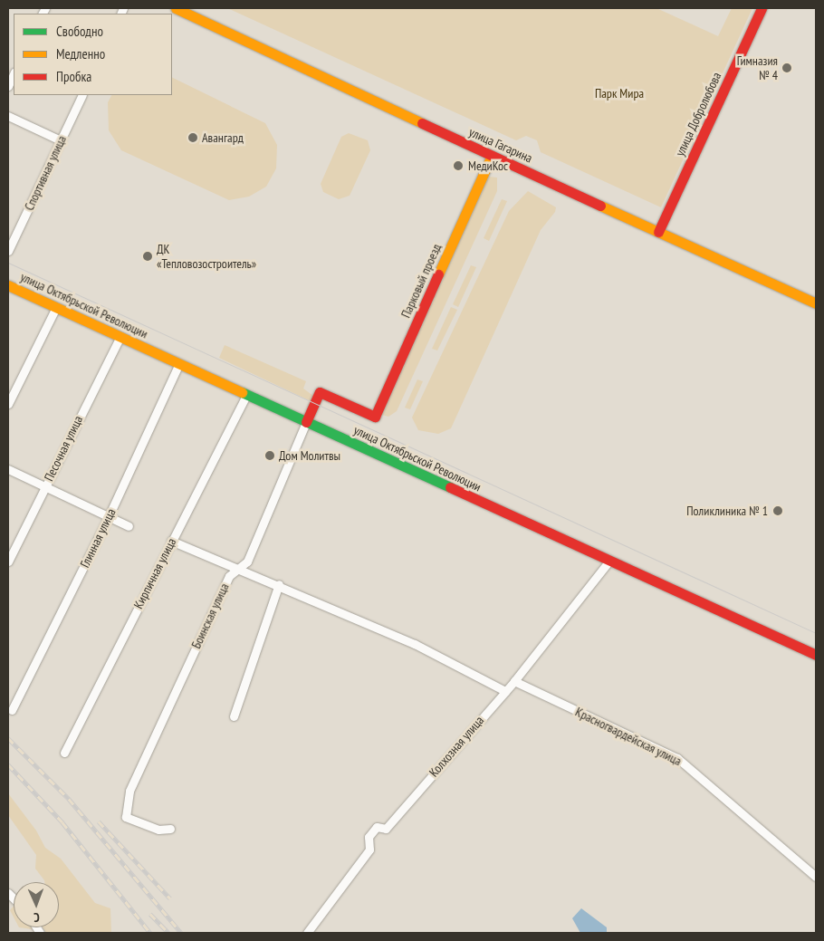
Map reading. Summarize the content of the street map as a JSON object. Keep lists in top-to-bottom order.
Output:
{
  "streets": {
    "street": [
      "улица Добролюбова",
      "улица Гагарина",
      "Спортивная улица",
      "Парковый проезд",
      "улица Октябрьской Революции",
      "Песочная улица",
      "Глинная улица",
      "Кирпичная улица",
      "Боинская улица",
      "Красногвардейская улица",
      "Колхозная улица"
    ]
  },
  "crossings": [
    ["улица Добролюбова", "улица Гагарина"],
    ["улица Гагарина", "Парковый проезд"],
    ["Парковый проезд", "улица Октябрьской Революции"],
    ["Парковый проезд", "Боинская улица"],
    ["улица Октябрьской Революции", "Песочная улица"],
    ["улица Октябрьской Революции", "Глинная улица"],
    ["улица Октябрьской Революции", "Кирпичная улица"],
    ["улица Октябрьской Революции", "Боинская улица"],
    ["улица Октябрьской Революции", "Колхозная улица"],
    ["Красногвардейская улица", "Колхозная улица"]
  ],
  "parks": ["Парк Мира"],
  "places": [
    "Гимназия № 4",
    "Авангард",
    "МедиКос",
    "ДК «Тепловозостроитель»",
    "Дом Молитвы",
    "Поликлиника № 1"
  ],
  "legend": ["Свободно", "Медленно", "Пробка"],
  "north": "bottom"
}
